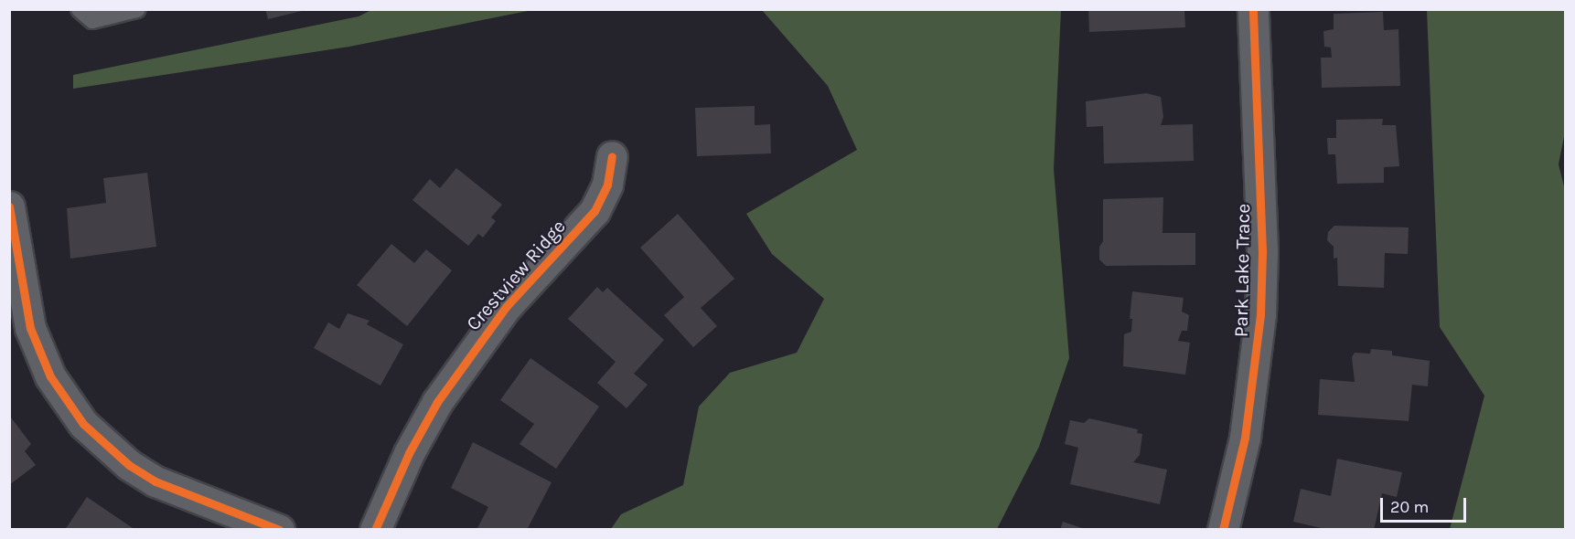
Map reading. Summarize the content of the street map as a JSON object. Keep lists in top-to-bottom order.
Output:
{
  "streets": {
    "street": ["Park Lake Trace", "Crestview Ridge"]
  },
  "scale_bar": "20 m"
}
